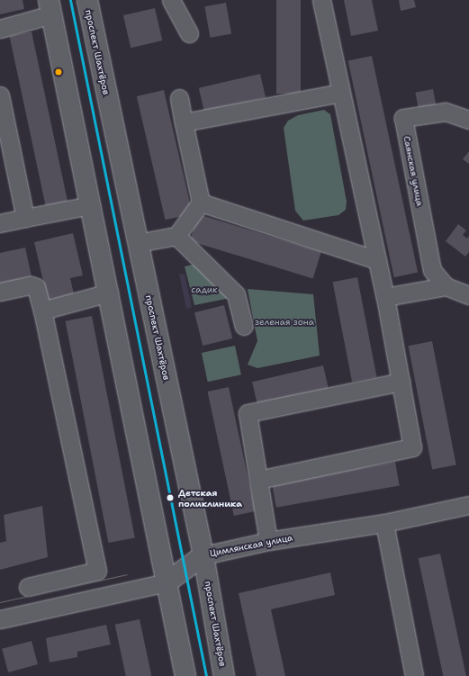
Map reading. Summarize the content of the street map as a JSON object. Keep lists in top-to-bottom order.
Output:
{
  "streets": {
    "main road": ["проспект Шахтёров", "Цимлянская улица"],
    "street": ["Саянская улица"]
  },
  "crossings": [
    ["проспект Шахтёров", "Цимлянская улица"]
  ],
  "parks": ["садик", "зеленая зона"],
  "places": ["Детская поликлиника"]
}
